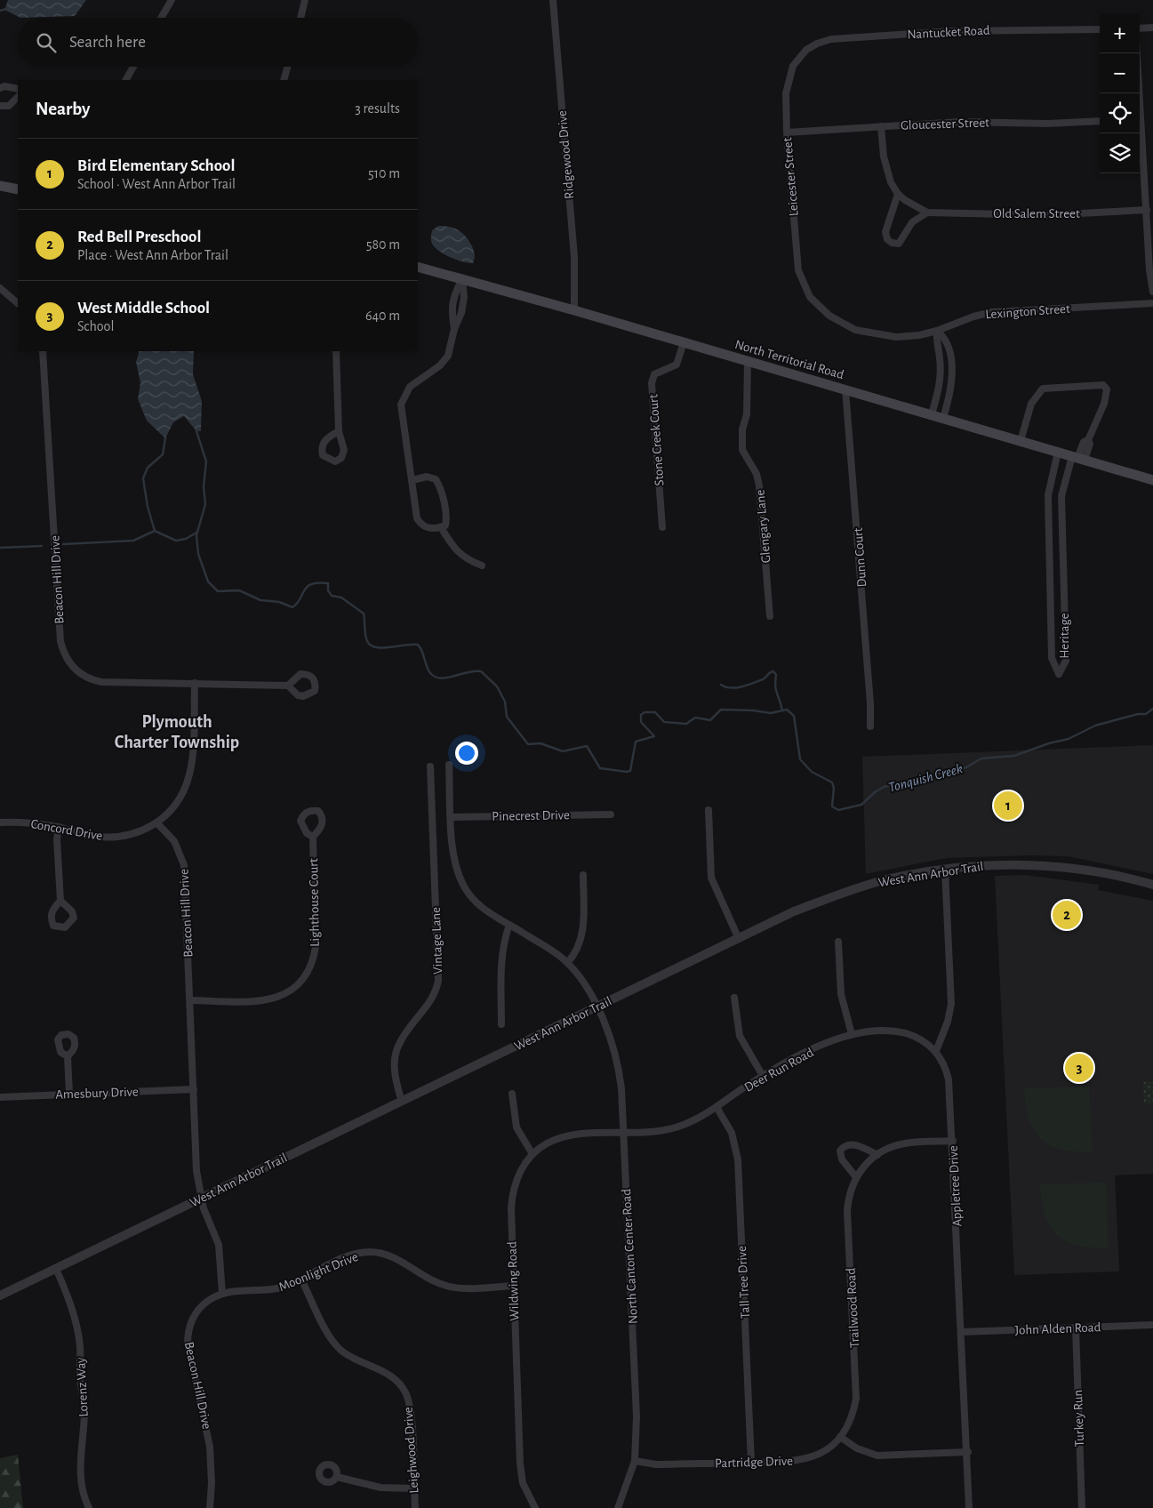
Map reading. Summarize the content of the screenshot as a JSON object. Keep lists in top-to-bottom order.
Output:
{
  "streets": {
    "main road": ["North Territorial Road"],
    "street": [
      "Nantucket Road",
      "Gloucester Street",
      "Ridgewood Drive",
      "Leicester Street",
      "Old Salem Street",
      "Lexington Street",
      "Stone Creek Court",
      "Glengary Lane",
      "Dunn Court",
      "Beacon Hill Drive",
      "Heritage",
      "Pinecrest Drive",
      "Concord Drive",
      "West Ann Arbor Trail",
      "Lighthouse Court",
      "Vintage Lane",
      "Deer Run Road",
      "Amesbury Drive",
      "Appletree Drive",
      "North Canton Center Road",
      "Moonlight Drive",
      "Wildwing Road",
      "Tall Tree Drive",
      "Trailwood Road",
      "John Alden Road",
      "Lorenz Way",
      "Turkey Run",
      "Leighwood Drive",
      "Partridge Drive"
    ]
  },
  "crossings": [
    ["Nantucket Road", "Leicester Street"],
    ["Gloucester Street", "Leicester Street"],
    ["Gloucester Street", "Old Salem Street"],
    ["Ridgewood Drive", "North Territorial Road"],
    ["Leicester Street", "Lexington Street"],
    ["North Territorial Road", "Stone Creek Court"],
    ["North Territorial Road", "Glengary Lane"],
    ["North Territorial Road", "Dunn Court"],
    ["North Territorial Road", "Heritage"],
    ["Beacon Hill Drive", "Concord Drive"],
    ["Beacon Hill Drive", "West Ann Arbor Trail"],
    ["Beacon Hill Drive", "Lighthouse Court"],
    ["Beacon Hill Drive", "Amesbury Drive"],
    ["Beacon Hill Drive", "Moonlight Drive"],
    ["West Ann Arbor Trail", "Vintage Lane"],
    ["West Ann Arbor Trail", "North Canton Center Road"],
    ["West Ann Arbor Trail", "Lorenz Way"],
    ["Deer Run Road", "Appletree Drive"],
    ["Deer Run Road", "North Canton Center Road"],
    ["Deer Run Road", "Wildwing Road"],
    ["Deer Run Road", "Tall Tree Drive"],
    ["Appletree Drive", "Trailwood Road"],
    ["Appletree Drive", "John Alden Road"],
    ["North Canton Center Road", "Wildwing Road"],
    ["North Canton Center Road", "Partridge Drive"],
    ["Moonlight Drive", "Wildwing Road"],
    ["Moonlight Drive", "Leighwood Drive"],
    ["Tall Tree Drive", "Partridge Drive"],
    ["Trailwood Road", "Partridge Drive"],
    ["John Alden Road", "Turkey Run"]
  ],
  "districts": ["Plymouth Charter Township"],
  "water": ["Tonquish Creek"],
  "page": {
    "map_buttons": ["+", "−"],
    "search": "Search here",
    "heading": ["Nearby", "3 results"],
    "list": [
      {
        "mark": "1",
        "name": "Bird Elementary School",
        "note": "School · West Ann Arbor Trail",
        "value": "510 m"
      },
      {
        "mark": "2",
        "name": "Red Bell Preschool",
        "note": "Place · West Ann Arbor Trail",
        "value": "580 m"
      },
      {
        "mark": "3",
        "name": "West Middle School",
        "note": "School",
        "value": "640 m"
      }
    ],
    "pins": ["1", "2", "3"]
  }
}
